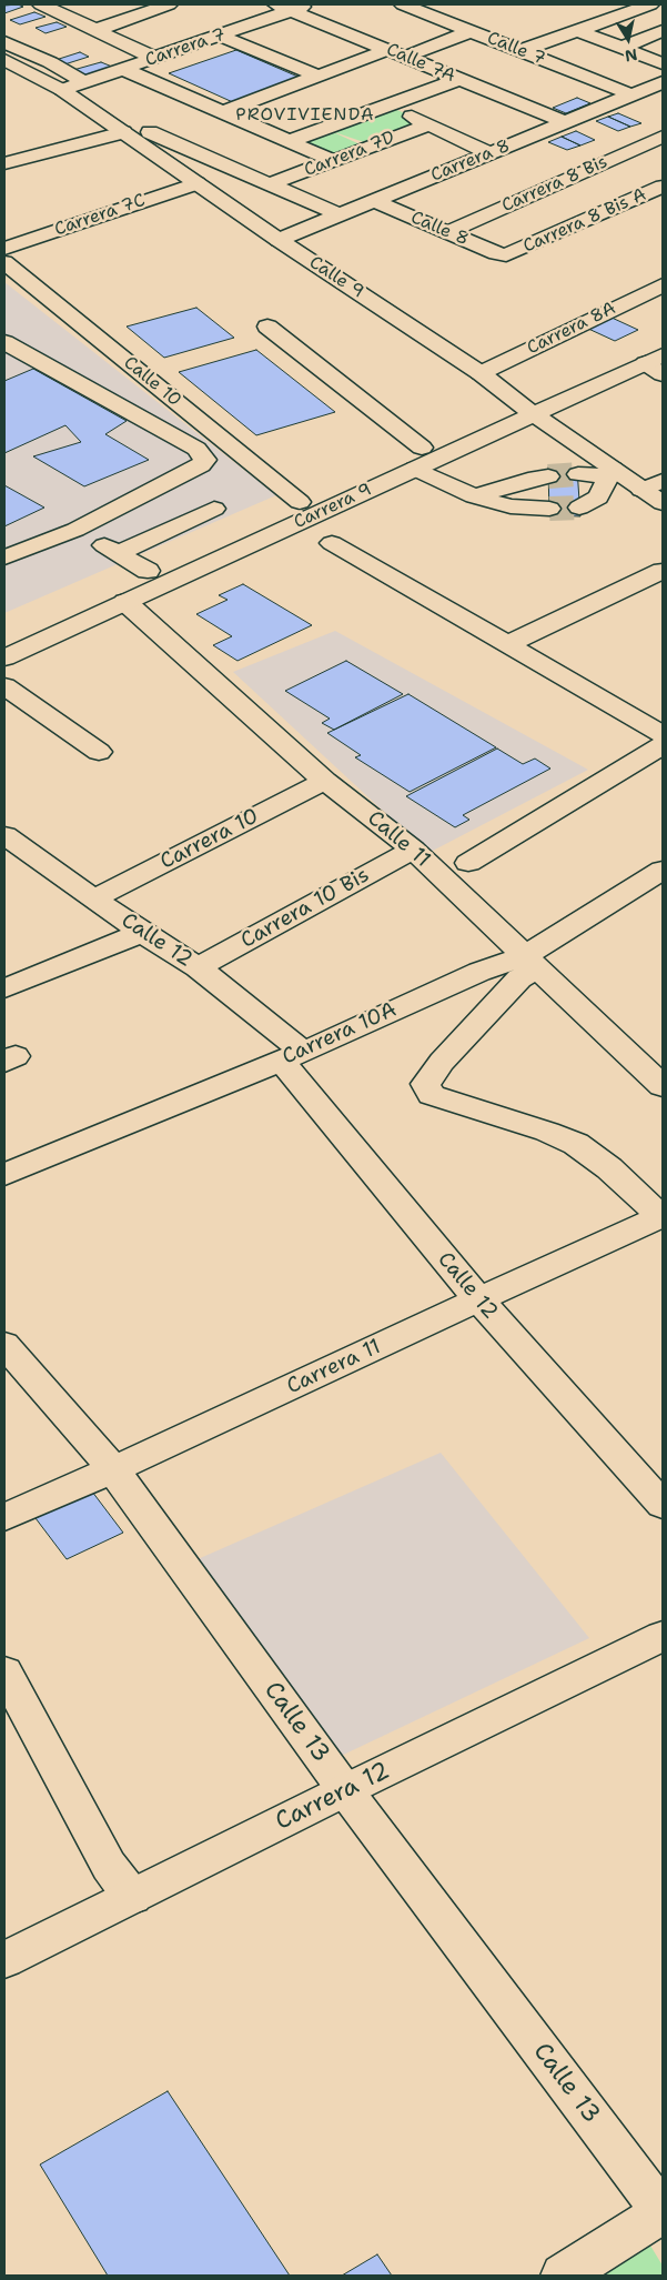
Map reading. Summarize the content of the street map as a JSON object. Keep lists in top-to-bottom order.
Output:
{
  "streets": {
    "street": [
      "Carrera 7",
      "Calle 7",
      "Calle 7A",
      "Carrera 7D",
      "Carrera 8",
      "Carrera 8 Bis",
      "Carrera 7C",
      "Carrera 8 Bis A",
      "Calle 8",
      "Calle 9",
      "Carrera 8A",
      "Calle 10",
      "Carrera 9",
      "Carrera 10",
      "Calle 11",
      "Carrera 10 Bis",
      "Calle 12",
      "Carrera 10A",
      "Carrera 11",
      "Calle 13",
      "Carrera 12"
    ]
  },
  "crossings": [
    ["Carrera 7", "Calle 7A"],
    ["Carrera 7", "Calle 9"],
    ["Calle 7", "Carrera 8"],
    ["Calle 7A", "Carrera 8"],
    ["Carrera 8", "Calle 8"],
    ["Carrera 8", "Calle 9"],
    ["Carrera 8 Bis", "Calle 8"],
    ["Carrera 7C", "Calle 9"],
    ["Carrera 8 Bis A", "Calle 8"],
    ["Calle 9", "Carrera 8A"],
    ["Calle 9", "Carrera 9"],
    ["Calle 10", "Carrera 9"],
    ["Carrera 9", "Calle 11"],
    ["Carrera 10", "Calle 11"],
    ["Carrera 10", "Calle 12"],
    ["Calle 11", "Carrera 10 Bis"],
    ["Calle 11", "Carrera 10A"],
    ["Carrera 10 Bis", "Calle 12"],
    ["Calle 12", "Carrera 10A"],
    ["Calle 12", "Carrera 11"],
    ["Carrera 11", "Calle 13"],
    ["Calle 13", "Carrera 12"]
  ],
  "districts": ["PROVIVIENDA"],
  "north": "bottom"
}
